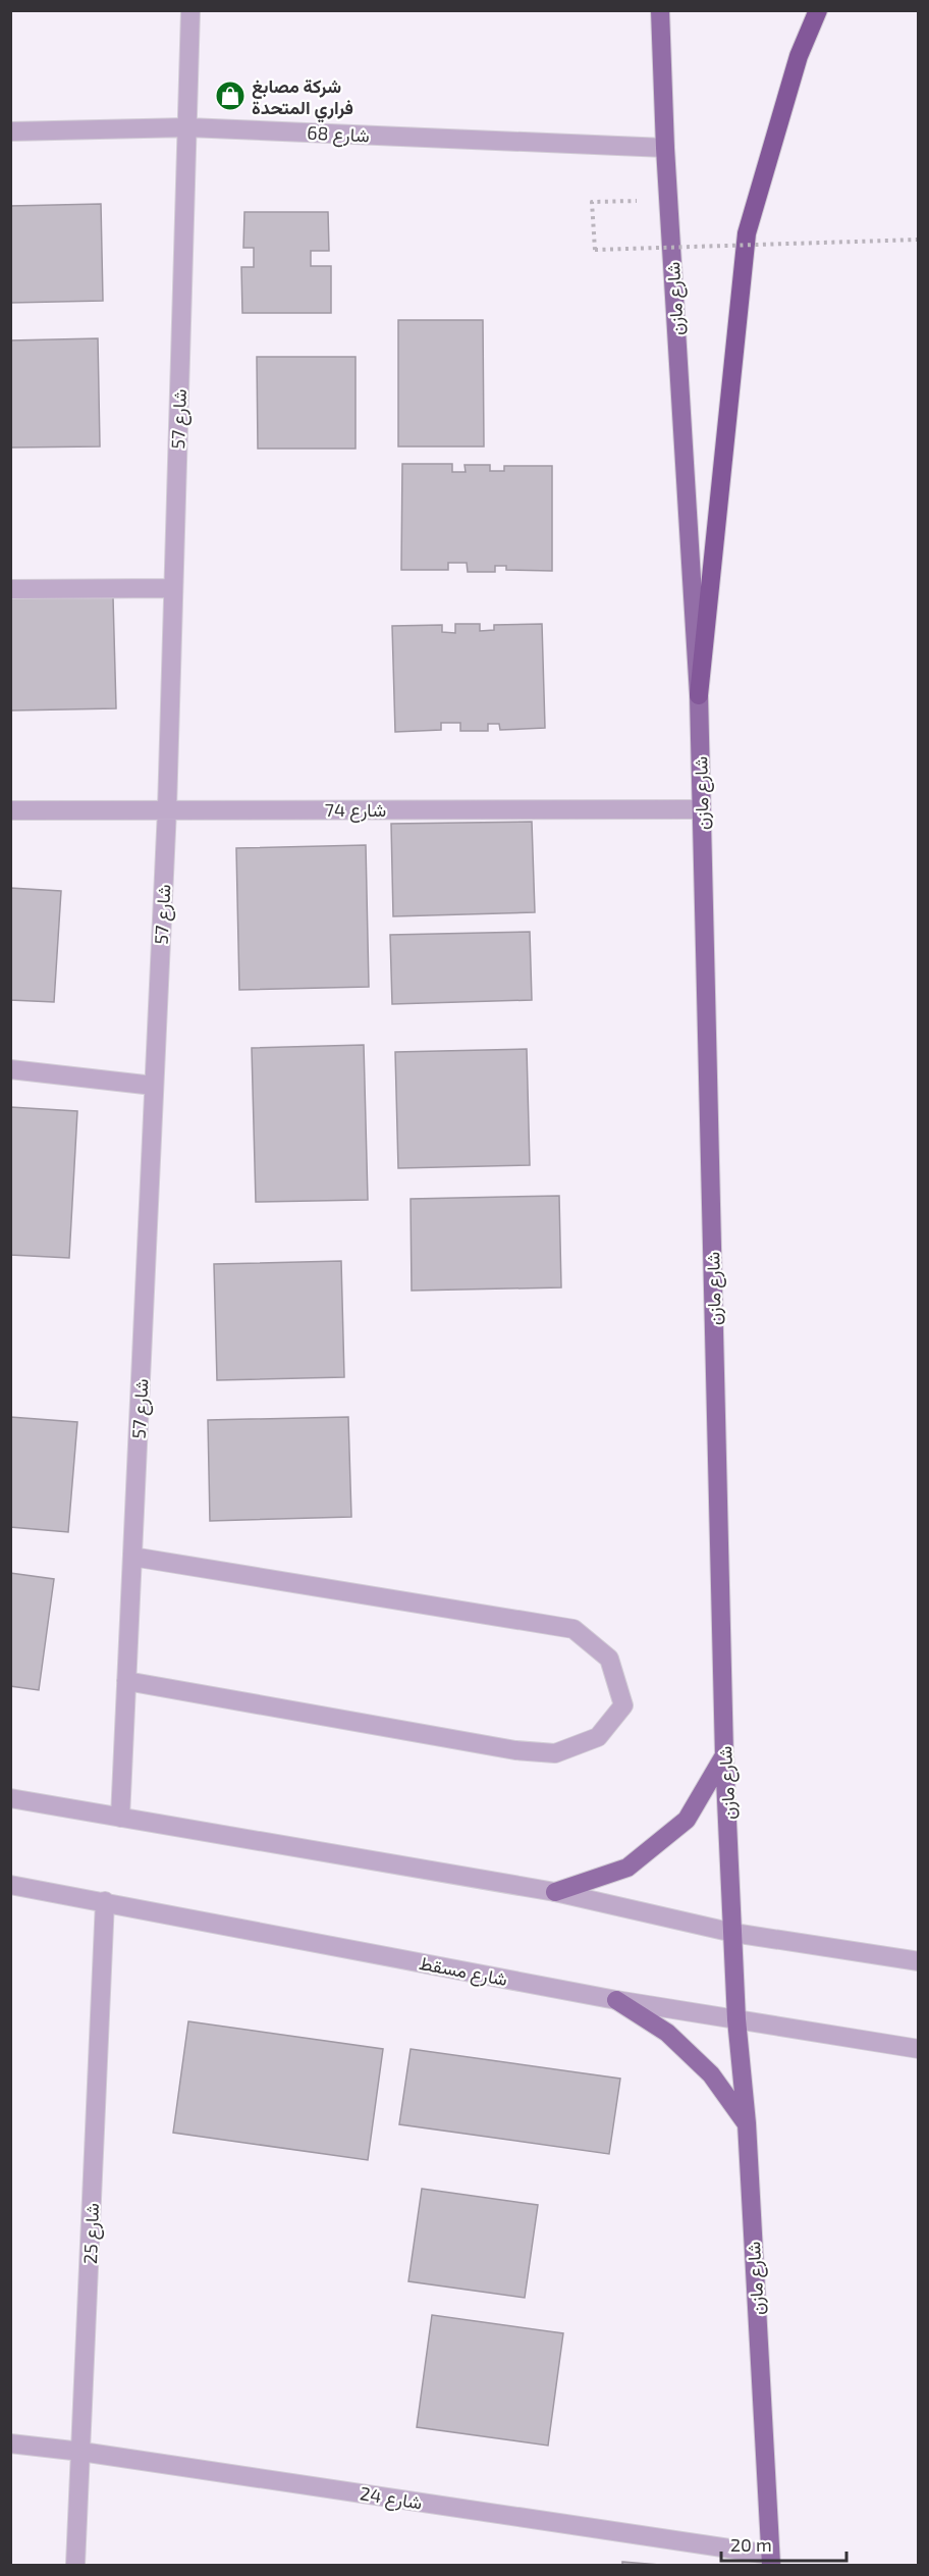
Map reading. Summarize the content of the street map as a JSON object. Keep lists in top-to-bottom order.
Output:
{
  "streets": {
    "main road": ["شارع مازن"],
    "street": [
      "شارع 68",
      "شارع 57",
      "شارع 74",
      "شارع مسقط",
      "شارع 25",
      "شارع 24"
    ]
  },
  "crossings": [
    ["شارع 68", "شارع مازن"],
    ["شارع 68", "شارع 57"],
    ["شارع مازن", "شارع 74"],
    ["شارع مازن", "شارع مسقط"],
    ["شارع مازن", "شارع 24"],
    ["شارع 57", "شارع 74"],
    ["شارع مسقط", "شارع 25"],
    ["شارع 25", "شارع 24"]
  ],
  "places": {
    "shop": ["شركة مصابغ فراري المتحدة"]
  },
  "scale_bar": "20 m"
}
